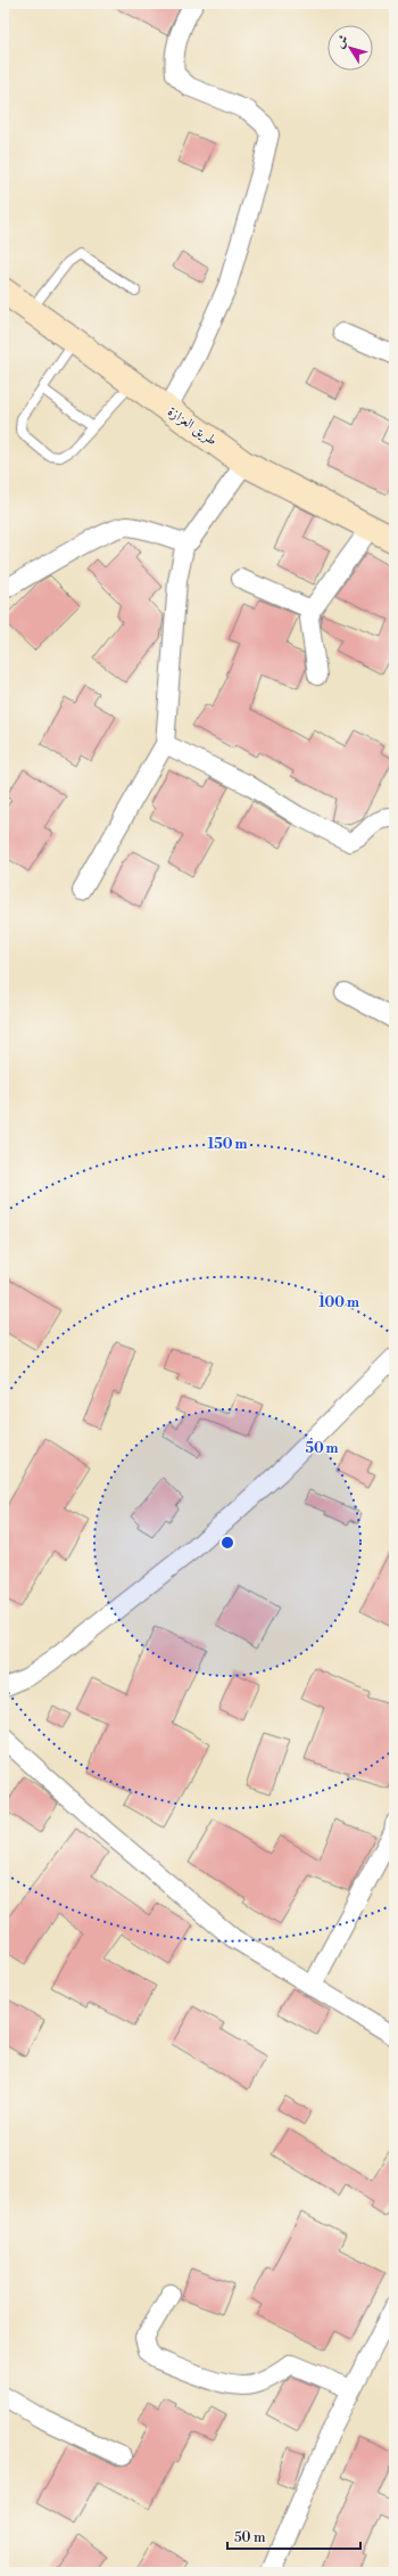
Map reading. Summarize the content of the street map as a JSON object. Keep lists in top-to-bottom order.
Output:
{
  "streets": {
    "street": ["طريق العزازة"]
  },
  "scale_bar": "50 m",
  "north": "top left",
  "rings": ["150 m", "100 m", "50 m"]
}
